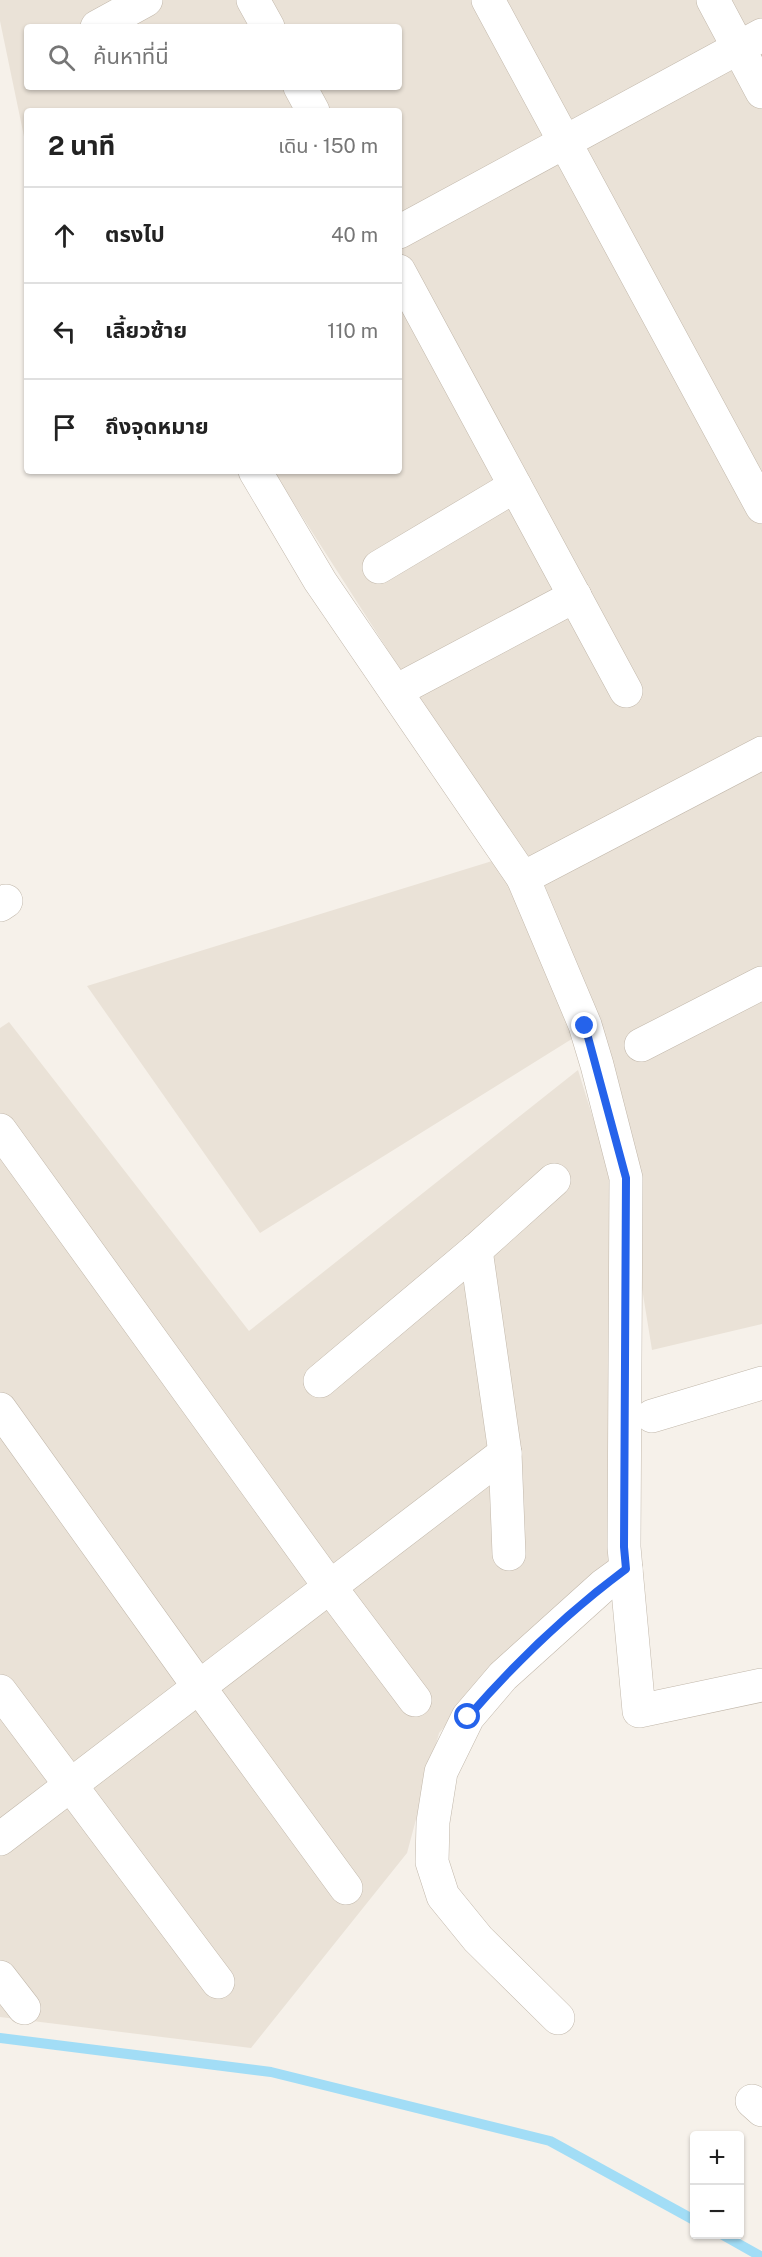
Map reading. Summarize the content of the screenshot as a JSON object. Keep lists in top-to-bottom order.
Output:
{
  "page": {
    "search": "ค้นหาที่นี่",
    "heading": ["2 นาที", "เดิน · 150 m"],
    "list": [
      ["ตรงไป", "40 m"],
      ["เลี้ยวซ้าย", "110 m"],
      "ถึงจุดหมาย"
    ],
    "map_buttons": ["+", "−"]
  }
}
